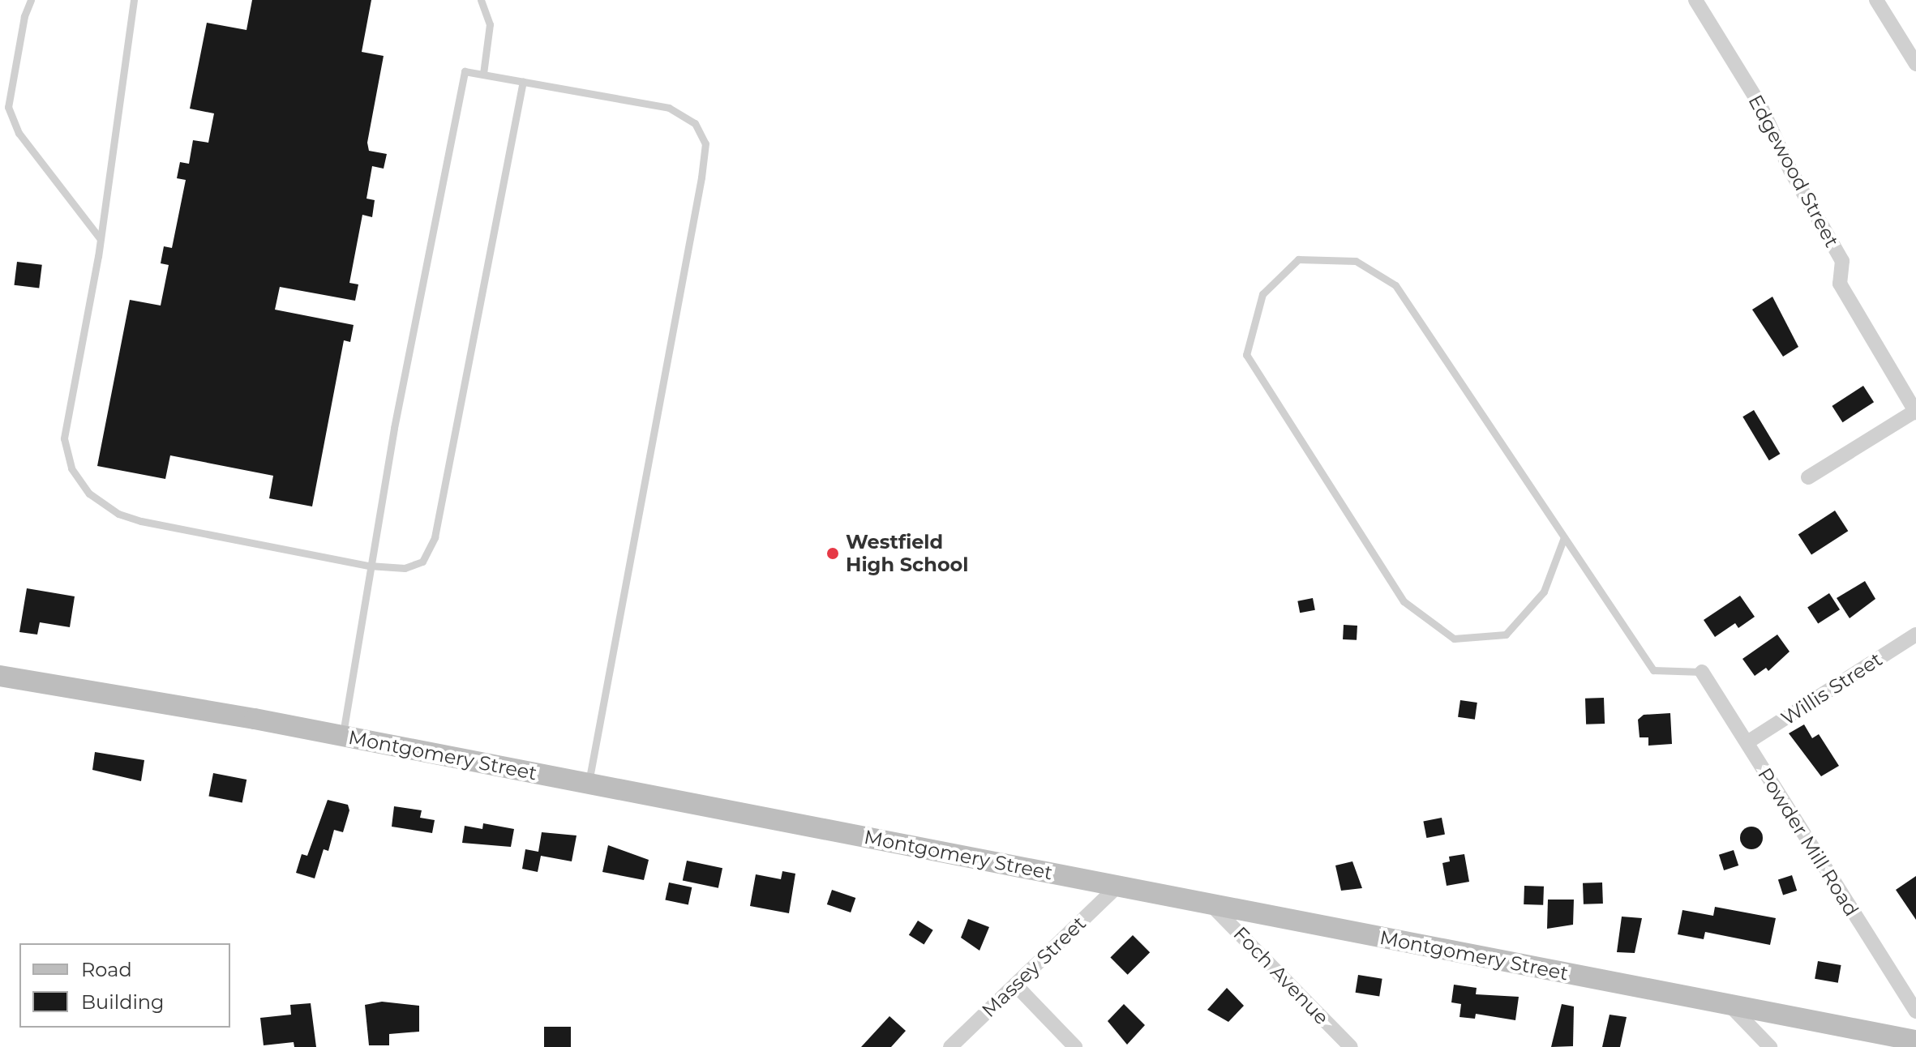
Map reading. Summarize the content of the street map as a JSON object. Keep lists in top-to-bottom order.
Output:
{
  "streets": {
    "main road": ["Montgomery Street"],
    "street": [
      "Edgewood Street",
      "Willis Street",
      "Powder Mill Road",
      "Massey Street",
      "Foch Avenue"
    ]
  },
  "crossings": [
    ["Willis Street", "Powder Mill Road"],
    ["Montgomery Street", "Massey Street"],
    ["Montgomery Street", "Foch Avenue"]
  ],
  "places": ["Westfield High School"],
  "legend": ["Road", "Building"]
}
